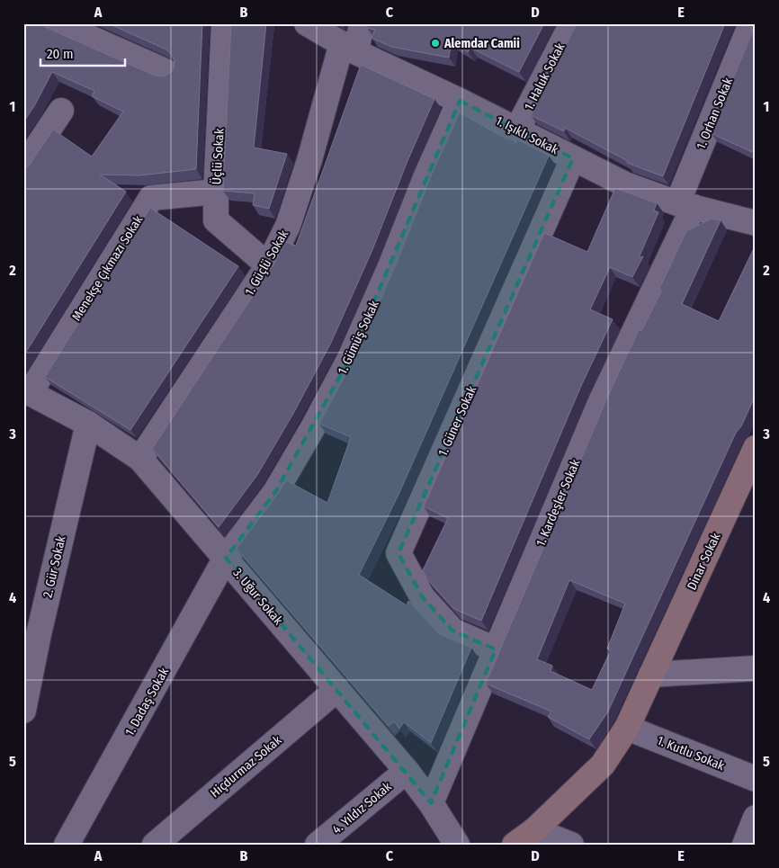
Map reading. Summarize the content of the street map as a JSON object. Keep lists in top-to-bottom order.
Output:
{
  "streets": {
    "street": [
      "1. Haluk Sokak",
      "1. Orhan Sokak",
      "1. Işıklı Sokak",
      "Üçlü Sokak",
      "1. Güçlü Sokak",
      "Menekşe Çıkmazı Sokak",
      "1. Gümüş Sokak",
      "1. Güner Sokak",
      "1. Kardeşler Sokak",
      "Dinar Sokak",
      "2. Gür Sokak",
      "3. Uğur Sokak",
      "1. Dadaş Sokak",
      "1. Kutlu Sokak",
      "Hiçdurmaz Sokak",
      "4. Yıldız Sokak"
    ]
  },
  "crossings": [
    ["1. Haluk Sokak", "1. Işıklı Sokak"],
    ["1. Orhan Sokak", "1. Işıklı Sokak"],
    ["1. Orhan Sokak", "1. Kardeşler Sokak"],
    ["1. Işıklı Sokak", "1. Güçlü Sokak"],
    ["1. Işıklı Sokak", "1. Gümüş Sokak"],
    ["1. Işıklı Sokak", "1. Güner Sokak"],
    ["1. Işıklı Sokak", "1. Kardeşler Sokak"],
    ["Üçlü Sokak", "1. Güçlü Sokak"],
    ["Üçlü Sokak", "Menekşe Çıkmazı Sokak"],
    ["1. Güçlü Sokak", "3. Uğur Sokak"],
    ["Menekşe Çıkmazı Sokak", "3. Uğur Sokak"],
    ["1. Gümüş Sokak", "3. Uğur Sokak"],
    ["1. Gümüş Sokak", "1. Dadaş Sokak"],
    ["1. Güner Sokak", "1. Kardeşler Sokak"],
    ["1. Kardeşler Sokak", "3. Uğur Sokak"],
    ["Dinar Sokak", "1. Kutlu Sokak"],
    ["2. Gür Sokak", "3. Uğur Sokak"],
    ["3. Uğur Sokak", "1. Dadaş Sokak"],
    ["3. Uğur Sokak", "Hiçdurmaz Sokak"],
    ["3. Uğur Sokak", "4. Yıldız Sokak"]
  ],
  "places": ["Alemdar Camii"],
  "scale_bar": "20 m",
  "grid": {
    "columns": [
      "A",
      "B",
      "C",
      "D",
      "E"
    ],
    "rows": [
      "1",
      "2",
      "3",
      "4",
      "5"
    ]
  }
}
